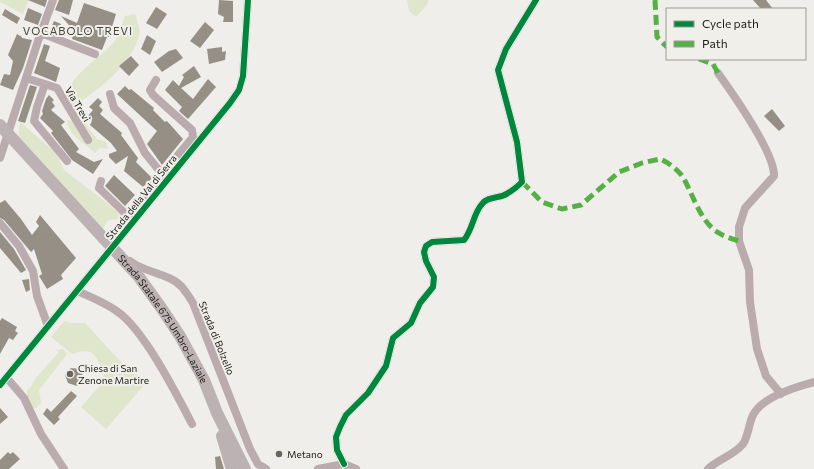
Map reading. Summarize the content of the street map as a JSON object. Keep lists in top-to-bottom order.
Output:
{
  "streets": {
    "highway": ["Strada Statale 675 Umbro-Laziale"],
    "street": ["Via Trevi", "Strada della Val di Serra", "Strada di Bolzello"]
  },
  "crossings": [
    ["Strada della Val di Serra", "Strada di Bolzello"]
  ],
  "districts": ["VOCABOLO TREVI"],
  "places": ["Chiesa di San Zenone Martire", "Metano"],
  "legend": ["Cycle path", "Path"]
}
